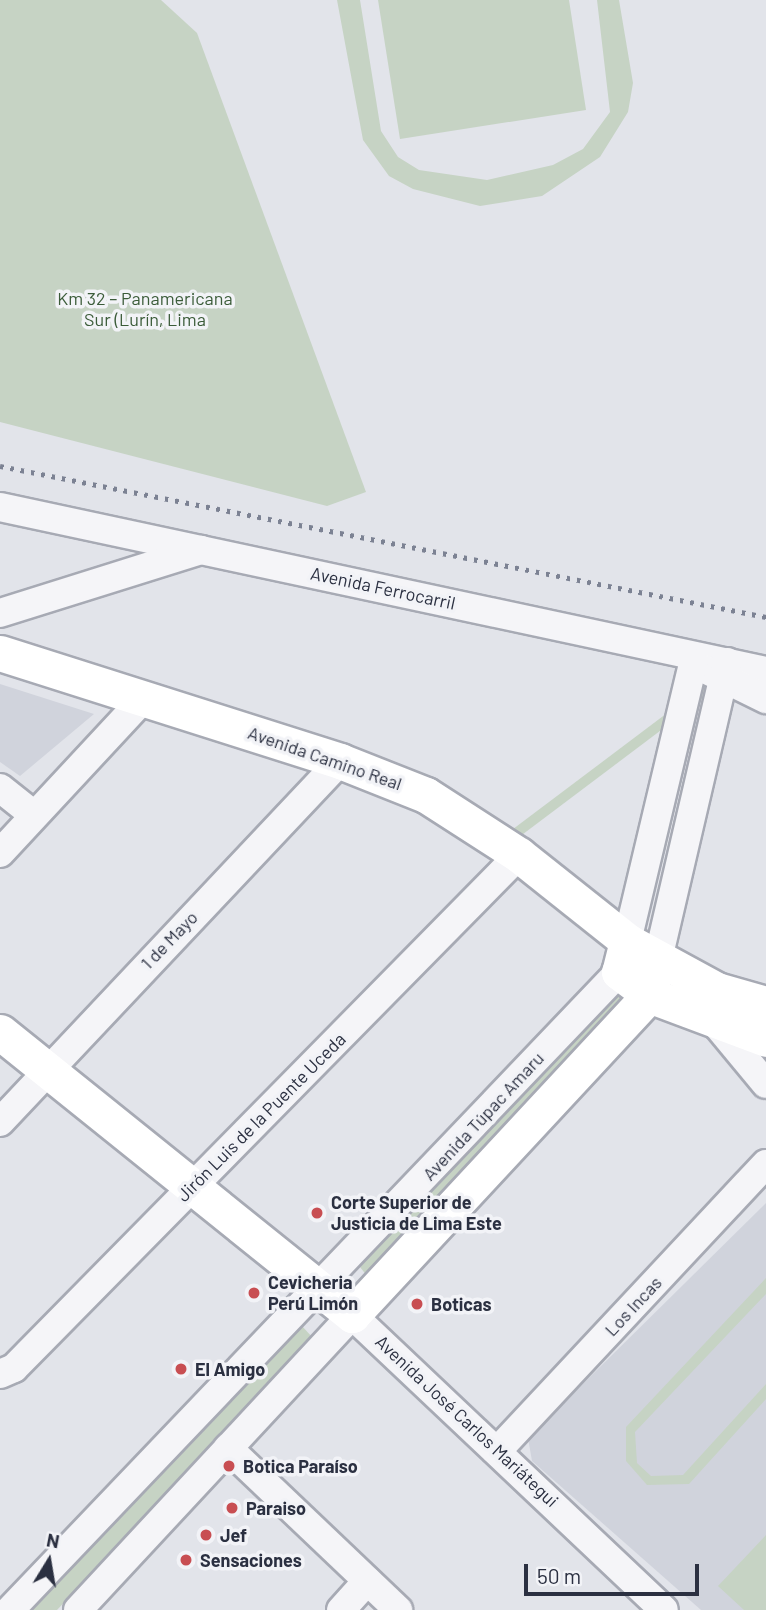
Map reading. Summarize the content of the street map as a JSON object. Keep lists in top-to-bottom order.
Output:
{
  "streets": {
    "main road": ["Avenida Camino Real", "Avenida José Carlos Mariátegui"],
    "street": [
      "Avenida Ferrocarril",
      "1 de Mayo",
      "Avenida Túpac Amaru",
      "Jirón Luis de la Puente Uceda",
      "Los Incas"
    ]
  },
  "crossings": [
    ["Avenida Camino Real", "1 de Mayo"],
    ["Avenida Camino Real", "Avenida Túpac Amaru"],
    ["Avenida Camino Real", "Jirón Luis de la Puente Uceda"],
    ["1 de Mayo", "Avenida José Carlos Mariátegui"],
    ["Avenida Túpac Amaru", "Avenida José Carlos Mariátegui"],
    ["Jirón Luis de la Puente Uceda", "Avenida José Carlos Mariátegui"],
    ["Los Incas", "Avenida José Carlos Mariátegui"]
  ],
  "parks": ["Km 32 – Panamericana Sur (Lurín, Lima"],
  "places": [
    "Corte Superior de Justicia de Lima Este",
    "Cevicheria Perú Limón",
    "Boticas",
    "El Amigo",
    "Botica Paraíso",
    "Paraiso",
    "Jef",
    "Sensaciones"
  ],
  "scale_bar": "50 m",
  "north": "top"
}
